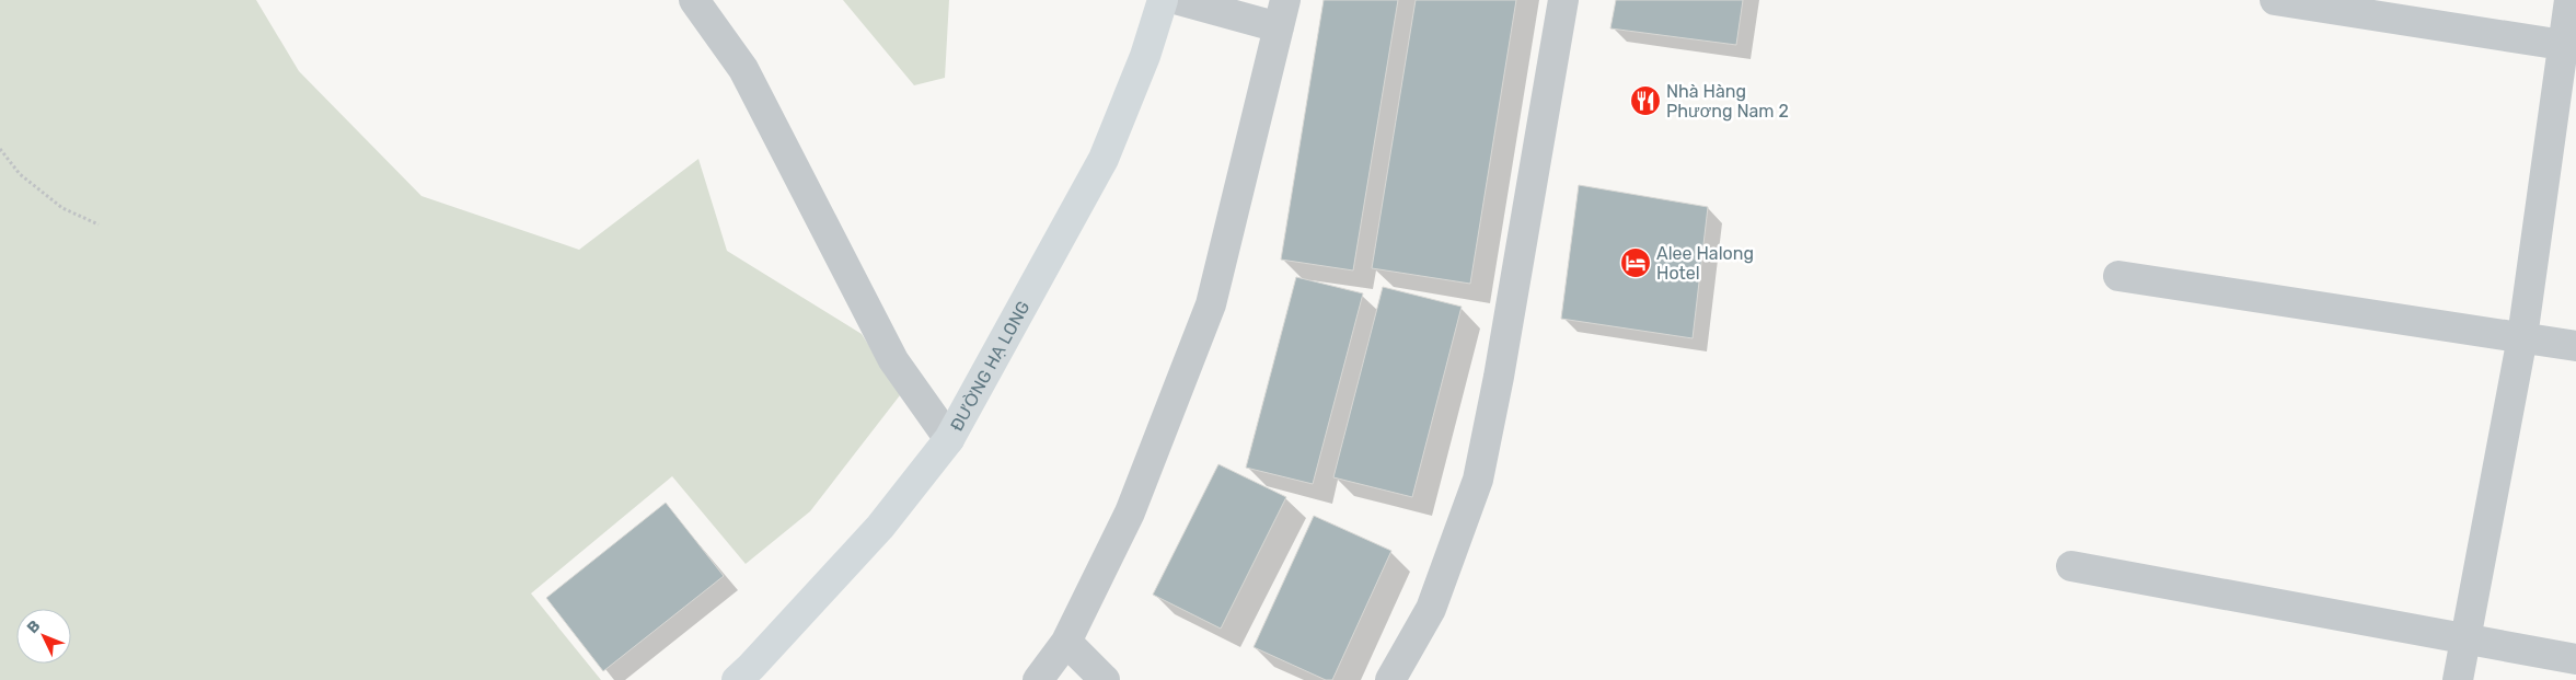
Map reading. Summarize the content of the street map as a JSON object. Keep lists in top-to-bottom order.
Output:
{
  "streets": {
    "main road": ["ĐƯỜNG HẠ LONG"]
  },
  "places": {
    "restaurant": ["Nhà Hàng Phương Nam 2"],
    "hotel": ["Alee Halong Hotel"]
  },
  "north": "top left"
}
